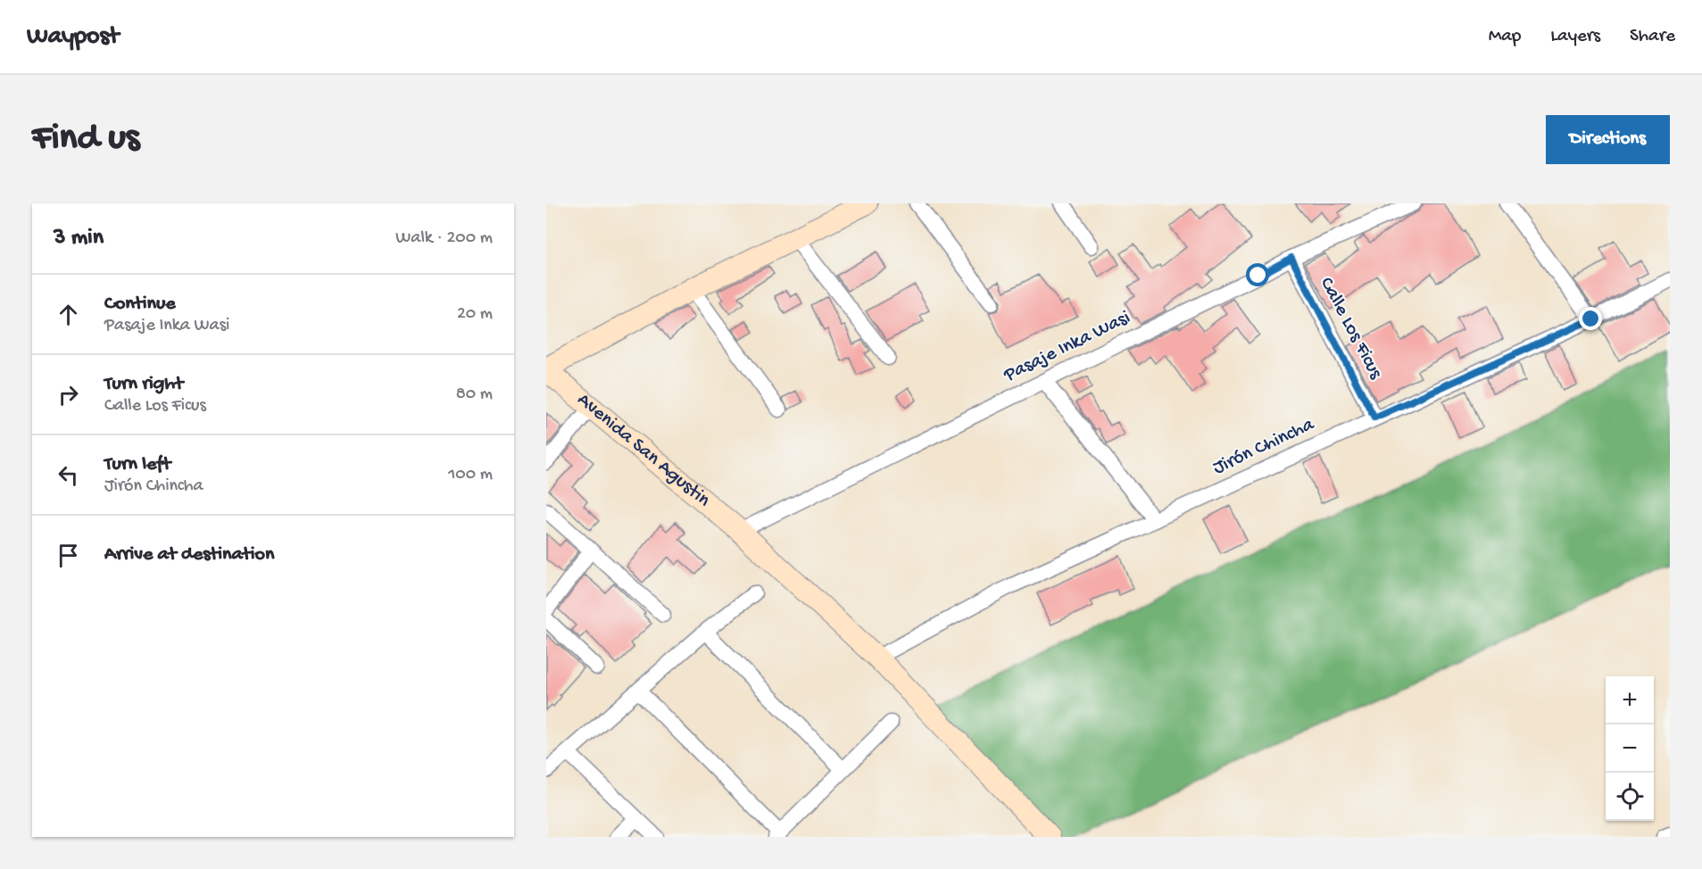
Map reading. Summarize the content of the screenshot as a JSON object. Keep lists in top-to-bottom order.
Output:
{
  "streets": {
    "street": [
      "Calle Los Ficus",
      "Pasaje Inka Wasi",
      "Jirón Chincha",
      "Avenida San Agustin"
    ]
  },
  "crossings": [
    ["Calle Los Ficus", "Pasaje Inka Wasi"],
    ["Calle Los Ficus", "Jirón Chincha"],
    ["Pasaje Inka Wasi", "Avenida San Agustin"],
    ["Jirón Chincha", "Avenida San Agustin"]
  ],
  "page": {
    "header": "Waypost",
    "nav": ["Map", "Layers", "Share"],
    "buttons": "Directions",
    "title": "Find us",
    "heading": ["3 min", "Walk · 200 m"],
    "list": [
      ["Continue", "Pasaje Inka Wasi", "20 m"],
      ["Turn right", "Calle Los Ficus", "80 m"],
      ["Turn left", "Jirón Chincha", "100 m"],
      "Arrive at destination"
    ],
    "map_buttons": ["+", "−"]
  }
}
